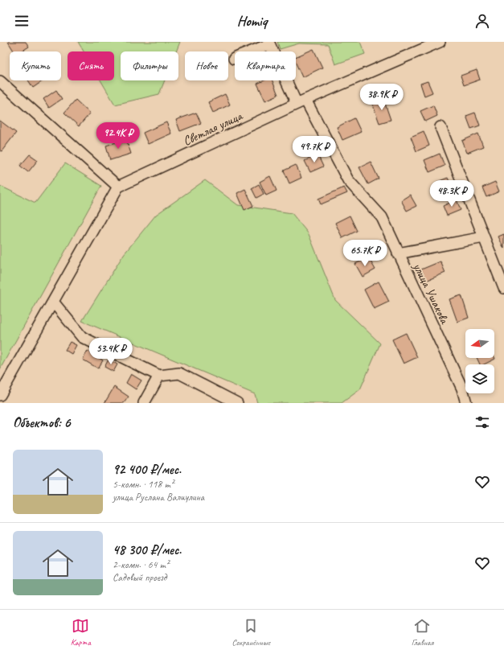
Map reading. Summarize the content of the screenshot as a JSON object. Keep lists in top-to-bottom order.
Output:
{
  "streets": {
    "street": ["Светлая улица", "улица Ушакова"]
  },
  "crossings": [
    ["Светлая улица", "улица Ушакова"]
  ],
  "north": "left",
  "page": {
    "header": "Homiq",
    "chip": [
      "Купить",
      "Снять",
      "Фильтры",
      "Новое",
      "Квартира"
    ],
    "price": [
      "38.9K ₽",
      "92.4K ₽",
      "49.7K ₽",
      "48.3K ₽",
      "65.7K ₽",
      "53.4K ₽"
    ],
    "heading": "Объектов: 6",
    "list": [
      {
        "name": "92 400 ₽/мес.",
        "note": "5-комн. · 118 m² · улица Руслана Валиулина"
      },
      {
        "name": "48 300 ₽/мес.",
        "note": "2-комн. · 64 m² · Садовый проезд"
      }
    ],
    "tabs": ["Карта", "Сохранённые", "Главная"]
  }
}
